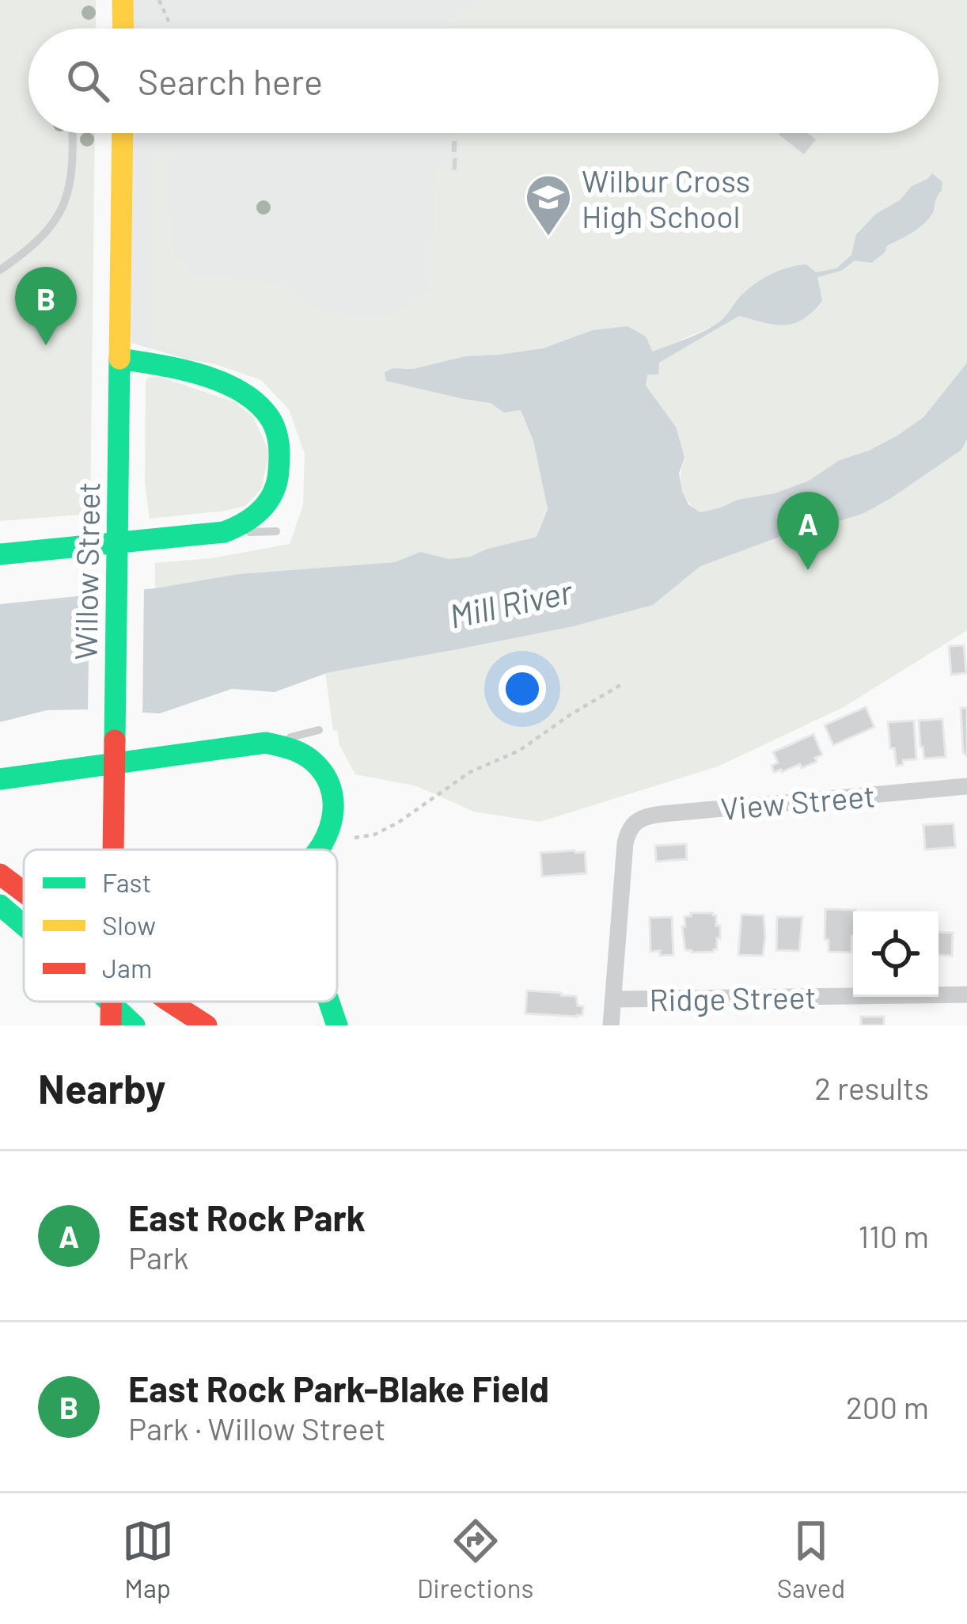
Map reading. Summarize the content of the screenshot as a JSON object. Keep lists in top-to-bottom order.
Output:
{
  "streets": {
    "main road": ["Willow Street"],
    "street": ["View Street", "Ridge Street"]
  },
  "crossings": [
    ["View Street", "Ridge Street"]
  ],
  "water": ["Mill River"],
  "places": {
    "school or university": ["Wilbur Cross High School"]
  },
  "legend": ["Fast", "Slow", "Jam"],
  "page": {
    "search": "Search here",
    "pins": ["B", "A"],
    "heading": ["Nearby", "2 results"],
    "list": [
      {
        "mark": "A",
        "name": "East Rock Park",
        "note": "Park",
        "value": "110 m"
      },
      {
        "mark": "B",
        "name": "East Rock Park-Blake Field",
        "note": "Park · Willow Street",
        "value": "200 m"
      }
    ],
    "nav": ["Map", "Directions", "Saved"]
  }
}
